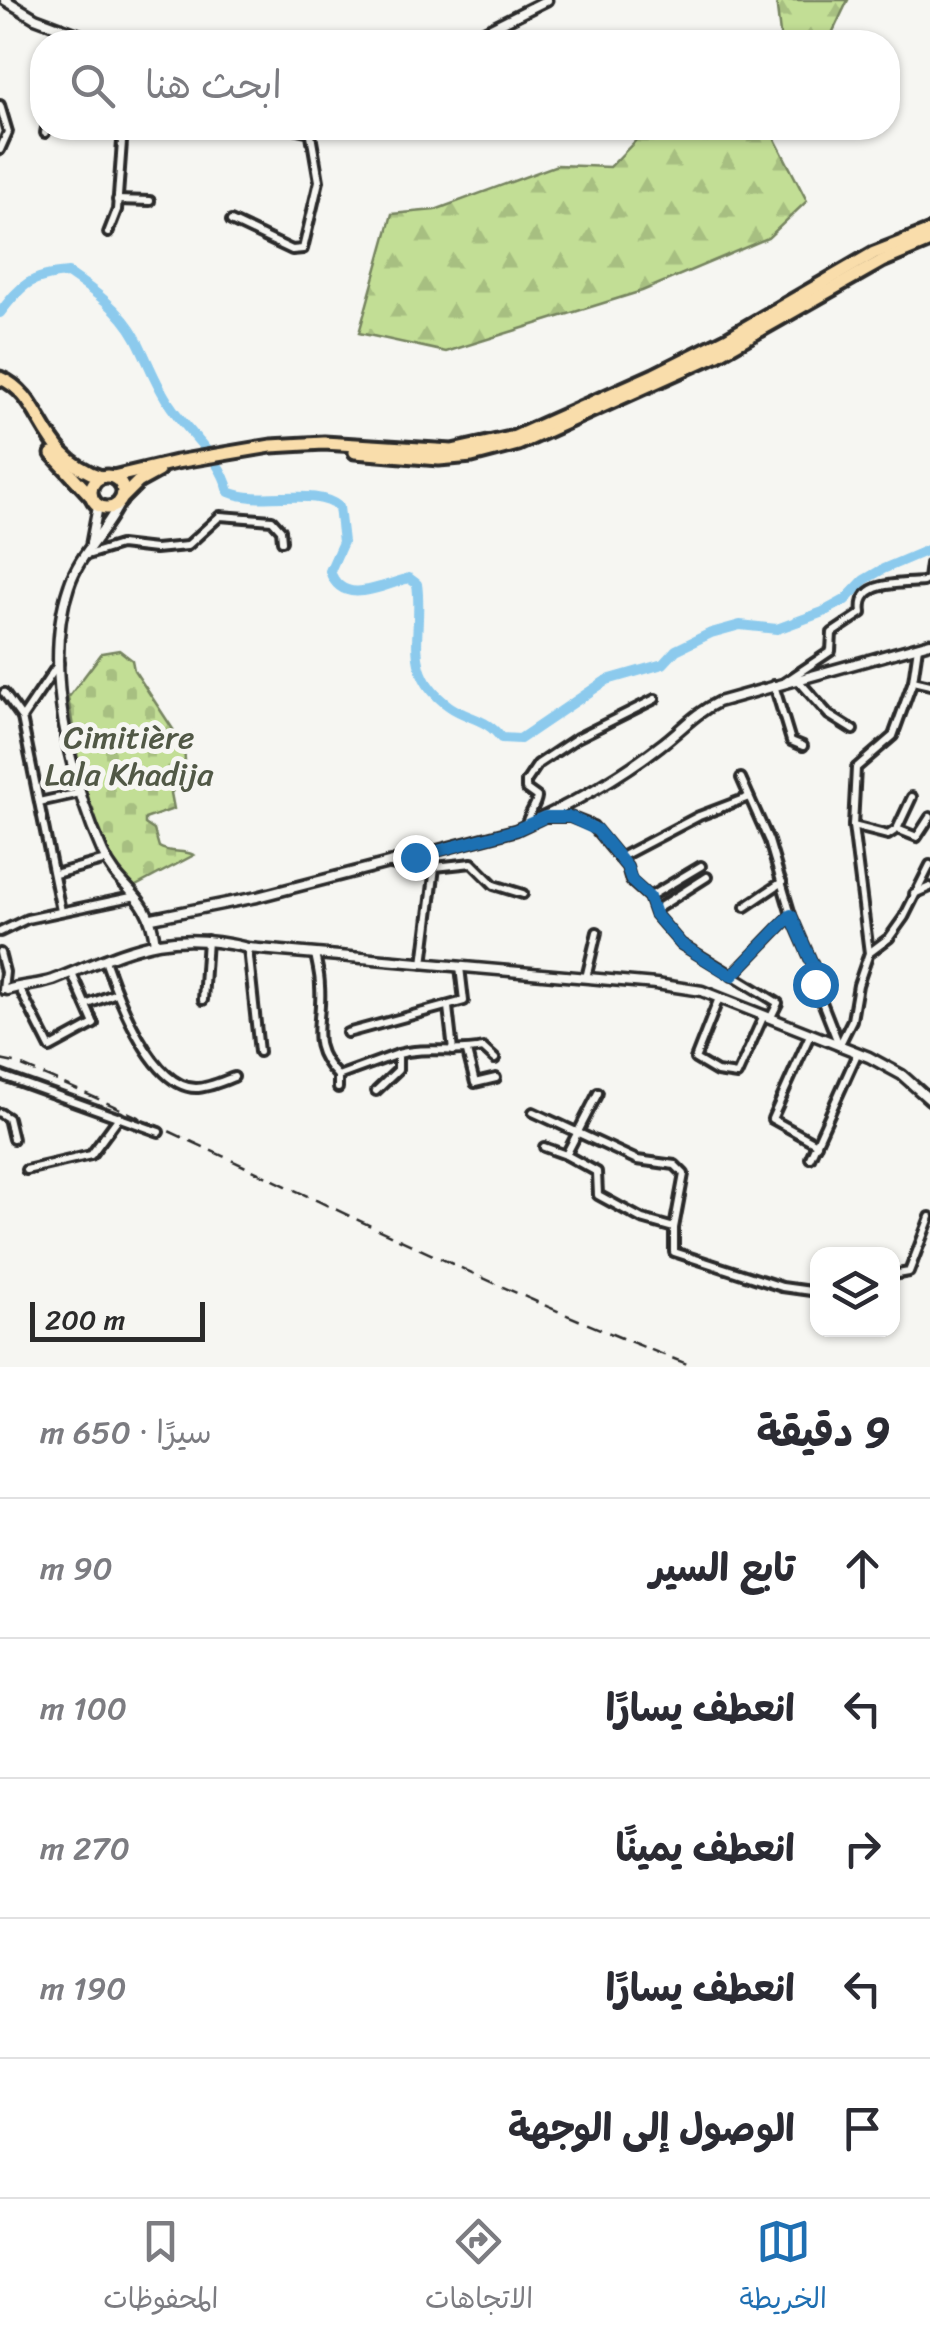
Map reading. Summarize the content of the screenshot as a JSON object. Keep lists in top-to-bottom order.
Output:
{
  "parks": ["Cimitière Lala Khadija"],
  "scale_bar": "200 m",
  "page": {
    "search": "ابحث هنا",
    "scale": "200 m",
    "heading": ["9 دقيقة", "سيرًا · 650 m"],
    "list": [
      ["تابع السير", "90 m"],
      ["انعطف يسارًا", "100 m"],
      ["انعطف يمينًا", "270 m"],
      ["انعطف يسارًا", "190 m"],
      "الوصول إلى الوجهة"
    ],
    "nav": ["الخريطة", "الاتجاهات", "المحفوظات"]
  }
}
